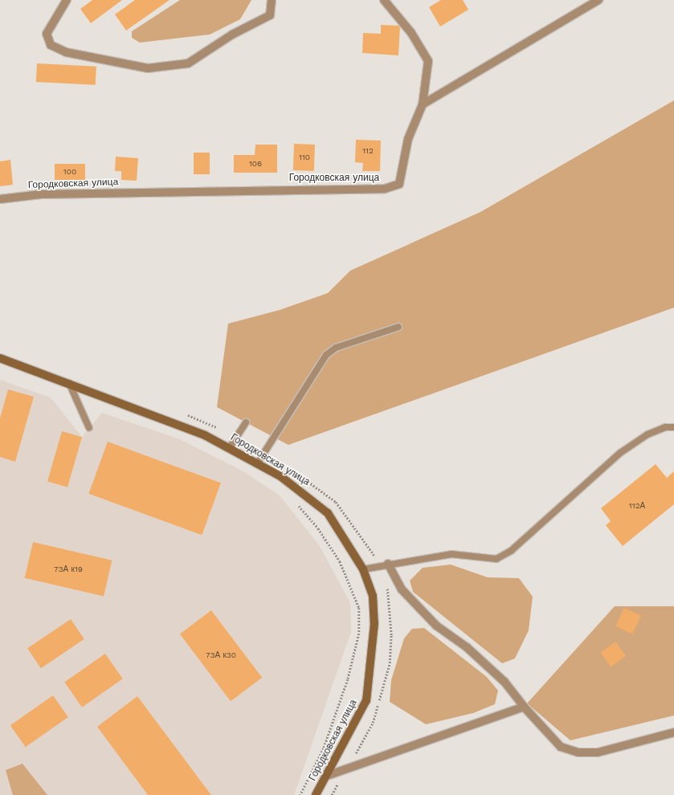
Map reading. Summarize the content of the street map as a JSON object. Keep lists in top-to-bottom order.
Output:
{
  "streets": {
    "main road": ["Городковская улица"]
  },
  "house_numbers": [
    "112",
    "110",
    "106",
    "100",
    "112А",
    "73А к19",
    "73А к30"
  ]
}
